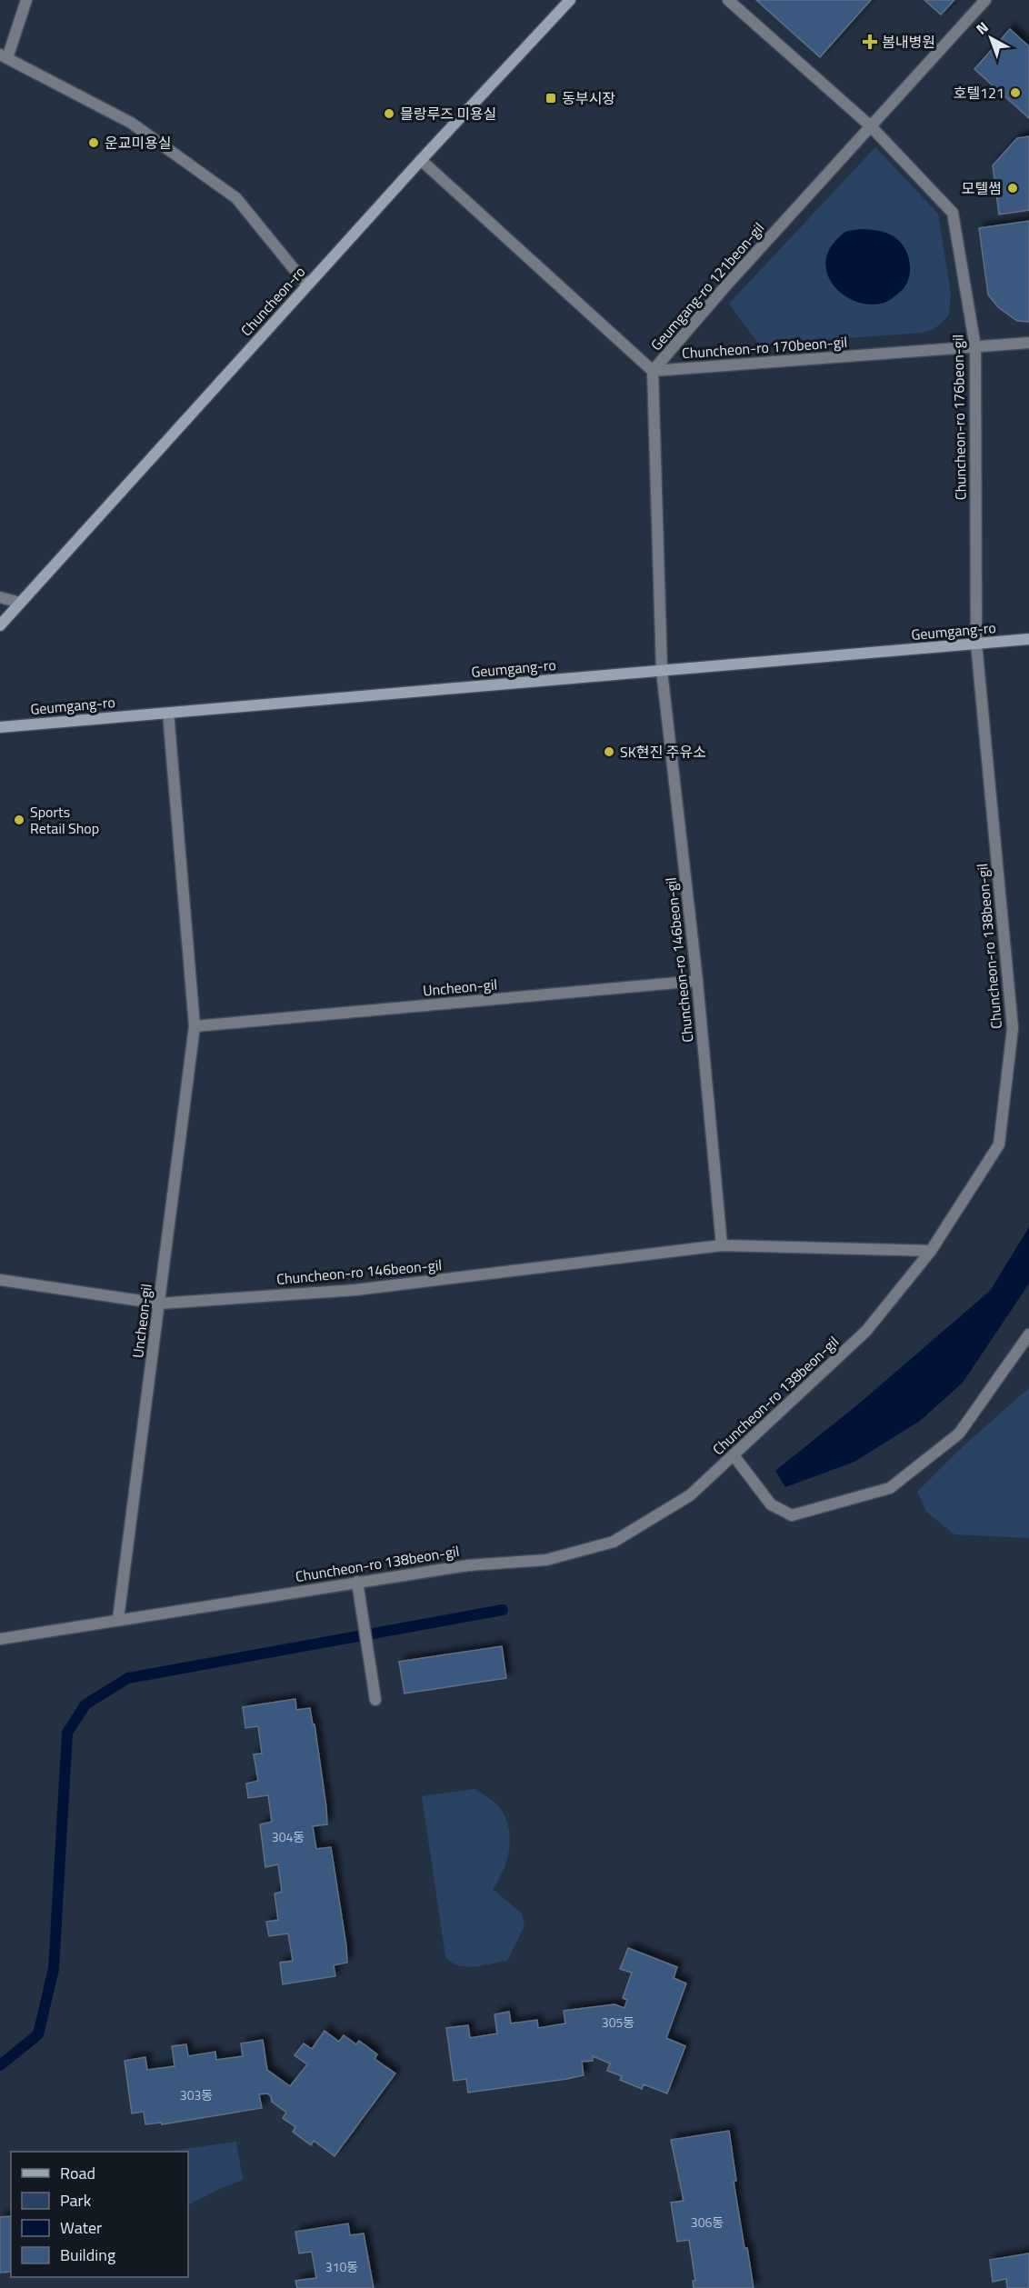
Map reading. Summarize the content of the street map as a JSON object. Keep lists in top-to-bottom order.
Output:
{
  "streets": {
    "street": [
      "Geumgang-ro 121beon-gil",
      "Chuncheon-ro",
      "Chuncheon-ro 170beon-gil",
      "Chuncheon-ro 176beon-gil",
      "Geumgang-ro",
      "Chuncheon-ro 138beon-gil",
      "Chuncheon-ro 146beon-gil",
      "Uncheon-gil"
    ]
  },
  "crossings": [
    ["Geumgang-ro 121beon-gil", "Chuncheon-ro 170beon-gil"],
    ["Geumgang-ro 121beon-gil", "Chuncheon-ro 176beon-gil"],
    ["Geumgang-ro 121beon-gil", "Geumgang-ro"],
    ["Geumgang-ro 121beon-gil", "Chuncheon-ro 146beon-gil"],
    ["Chuncheon-ro 170beon-gil", "Chuncheon-ro 176beon-gil"],
    ["Chuncheon-ro 176beon-gil", "Geumgang-ro"],
    ["Chuncheon-ro 176beon-gil", "Chuncheon-ro 138beon-gil"],
    ["Geumgang-ro", "Chuncheon-ro 138beon-gil"],
    ["Geumgang-ro", "Chuncheon-ro 146beon-gil"],
    ["Geumgang-ro", "Uncheon-gil"],
    ["Chuncheon-ro 138beon-gil", "Chuncheon-ro 146beon-gil"],
    ["Chuncheon-ro 138beon-gil", "Uncheon-gil"],
    ["Chuncheon-ro 146beon-gil", "Uncheon-gil"]
  ],
  "places": {
    "health": ["봄내병원"],
    "other": [
      "호텔121",
      "믈랑루즈 미용실",
      "운교미용실",
      "모텔썸",
      "SK현진 주유소",
      "Sports Retail Shop"
    ],
    "transit": ["동부시장"]
  },
  "house_numbers": [
    "304동",
    "305동",
    "303동",
    "306동",
    "310동"
  ],
  "legend": [
    "Road",
    "Park",
    "Water",
    "Building"
  ],
  "north": "top left"
}
